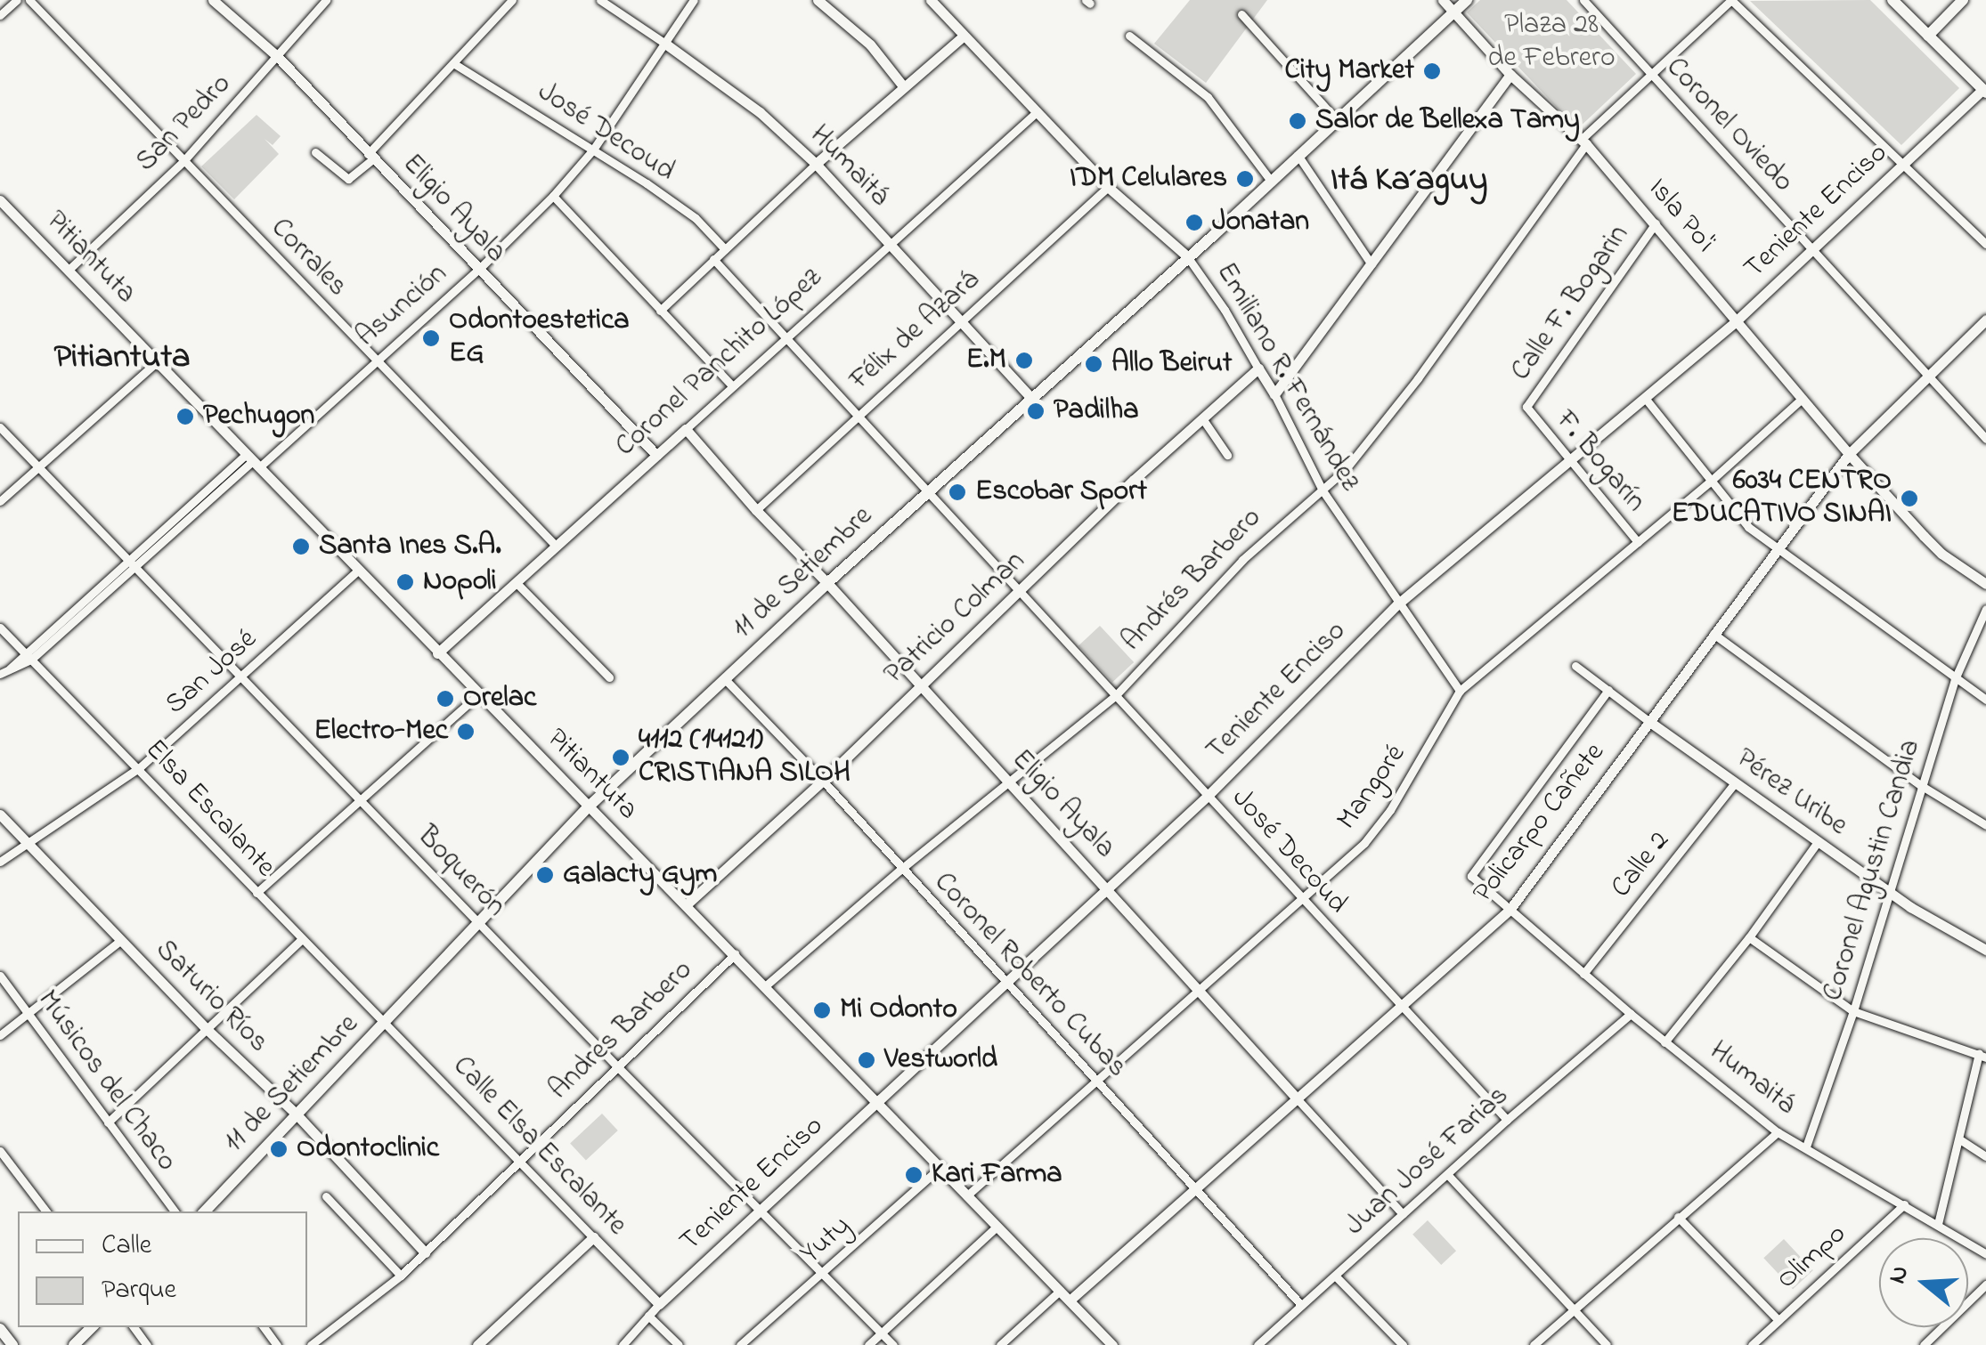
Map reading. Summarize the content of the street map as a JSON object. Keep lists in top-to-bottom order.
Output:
{
  "streets": {
    "main road": ["11 de Setiembre"],
    "street": [
      "San Pedro",
      "Coronel Oviedo",
      "José Decoud",
      "Humaitá",
      "Eligio Ayala",
      "Teniente Enciso",
      "Isla Po'i",
      "Pitiantuta",
      "Corrales",
      "Calle F. Bogarin",
      "Asunción",
      "Félix de Azará",
      "Coronel Panchito López",
      "Emiliano R. Fernández",
      "F. Bogarín",
      "Andrés Barbero",
      "Patricio Colman",
      "San José",
      "Mangoré",
      "Pérez Uribe",
      "Elsa Escalante",
      "Policarpo Cañete",
      "Calle 2",
      "Coronel Agustin Candia",
      "Boquerón",
      "Coronel Roberto Cubas",
      "Saturio Ríos",
      "Andres Barbero",
      "Músicos del Chaco",
      "Calle Elsa Escalante",
      "Juan José Farias",
      "Yuty",
      "Olimpo"
    ]
  },
  "crossings": [
    ["San Pedro", "Eligio Ayala"],
    ["San Pedro", "Pitiantuta"],
    ["San Pedro", "Corrales"],
    ["Coronel Oviedo", "Teniente Enciso"],
    ["Coronel Oviedo", "Andrés Barbero"],
    ["Coronel Oviedo", "Policarpo Cañete"],
    ["José Decoud", "Teniente Enciso"],
    ["José Decoud", "Asunción"],
    ["José Decoud", "Félix de Azará"],
    ["José Decoud", "Coronel Panchito López"],
    ["José Decoud", "11 de Setiembre"],
    ["José Decoud", "Andrés Barbero"],
    ["José Decoud", "Patricio Colman"],
    ["José Decoud", "Mangoré"],
    ["José Decoud", "Policarpo Cañete"],
    ["José Decoud", "Juan José Farias"],
    ["Humaitá", "Asunción"],
    ["Humaitá", "Félix de Azará"],
    ["Humaitá", "Coronel Panchito López"],
    ["Humaitá", "11 de Setiembre"],
    ["Humaitá", "Pérez Uribe"],
    ["Humaitá", "Policarpo Cañete"],
    ["Humaitá", "Calle 2"],
    ["Humaitá", "Coronel Agustin Candia"],
    ["Humaitá", "Juan José Farias"],
    ["Humaitá", "Olimpo"],
    ["Eligio Ayala", "Teniente Enciso"],
    ["Eligio Ayala", "Asunción"],
    ["Eligio Ayala", "Félix de Azará"],
    ["Eligio Ayala", "Coronel Panchito López"],
    ["Eligio Ayala", "11 de Setiembre"],
    ["Eligio Ayala", "Andrés Barbero"],
    ["Eligio Ayala", "Patricio Colman"],
    ["Eligio Ayala", "Mangoré"],
    ["Eligio Ayala", "Policarpo Cañete"],
    ["Eligio Ayala", "Juan José Farias"],
    ["Teniente Enciso", "Isla Po'i"],
    ["Teniente Enciso", "Pitiantuta"],
    ["Teniente Enciso", "Emiliano R. Fernández"],
    ["Teniente Enciso", "F. Bogarín"],
    ["Teniente Enciso", "Boquerón"],
    ["Teniente Enciso", "Coronel Roberto Cubas"],
    ["Teniente Enciso", "Calle Elsa Escalante"],
    ["Isla Po'i", "Calle F. Bogarin"],
    ["Isla Po'i", "11 de Setiembre"],
    ["Isla Po'i", "Andrés Barbero"],
    ["Isla Po'i", "Mangoré"],
    ["Isla Po'i", "Policarpo Cañete"],
    ["Pitiantuta", "Asunción"],
    ["Pitiantuta", "Coronel Panchito López"],
    ["Pitiantuta", "11 de Setiembre"],
    ["Pitiantuta", "Andrés Barbero"],
    ["Pitiantuta", "Patricio Colman"],
    ["Pitiantuta", "San José"],
    ["Pitiantuta", "Mangoré"],
    ["Pitiantuta", "Policarpo Cañete"],
    ["Pitiantuta", "Andres Barbero"],
    ["Pitiantuta", "Yuty"],
    ["Corrales", "Asunción"],
    ["Corrales", "Coronel Panchito López"],
    ["Calle F. Bogarin", "F. Bogarín"],
    ["Asunción", "Elsa Escalante"],
    ["Asunción", "Boquerón"],
    ["Félix de Azará", "Emiliano R. Fernández"],
    ["Coronel Panchito López", "Emiliano R. Fernández"],
    ["Emiliano R. Fernández", "11 de Setiembre"],
    ["Emiliano R. Fernández", "Andrés Barbero"],
    ["Emiliano R. Fernández", "Patricio Colman"],
    ["Emiliano R. Fernández", "Mangoré"],
    ["F. Bogarín", "Mangoré"],
    ["11 de Setiembre", "Elsa Escalante"],
    ["11 de Setiembre", "Boquerón"],
    ["11 de Setiembre", "Coronel Roberto Cubas"],
    ["11 de Setiembre", "Saturio Ríos"],
    ["11 de Setiembre", "Calle Elsa Escalante"],
    ["Andrés Barbero", "Coronel Roberto Cubas"],
    ["Patricio Colman", "Coronel Roberto Cubas"],
    ["San José", "Elsa Escalante"],
    ["San José", "Boquerón"],
    ["San José", "Saturio Ríos"],
    ["Mangoré", "Coronel Roberto Cubas"],
    ["Pérez Uribe", "Policarpo Cañete"],
    ["Pérez Uribe", "Calle 2"],
    ["Pérez Uribe", "Coronel Agustin Candia"],
    ["Elsa Escalante", "Calle Elsa Escalante"],
    ["Policarpo Cañete", "Coronel Roberto Cubas"],
    ["Boquerón", "Andres Barbero"],
    ["Boquerón", "Yuty"],
    ["Coronel Roberto Cubas", "Juan José Farias"],
    ["Saturio Ríos", "Andres Barbero"],
    ["Andres Barbero", "Calle Elsa Escalante"]
  ],
  "districts": ["Itá Ka´aguy", "Pitiantuta"],
  "parks": ["Plaza 28 de Febrero"],
  "places": [
    "City Market",
    "Salor de Bellexa Tamy",
    "IDM Celulares",
    "Jonatan",
    "Odontoestetica EG",
    "E.M",
    "Allo Beirut",
    "Padilha",
    "Pechugon",
    "Escobar Sport",
    "6034 CENTRO EDUCATIVO SINAI",
    "Santa Ines S.A.",
    "Nopoli",
    "Orelac",
    "Electro-Mec",
    "4112 (14121) CRISTIANA SILOH",
    "Galacty Gym",
    "Mi Odonto",
    "Vestworld",
    "Odontoclinic",
    "Kari Farma"
  ],
  "legend": ["Calle", "Parque"],
  "north": "left"
}
